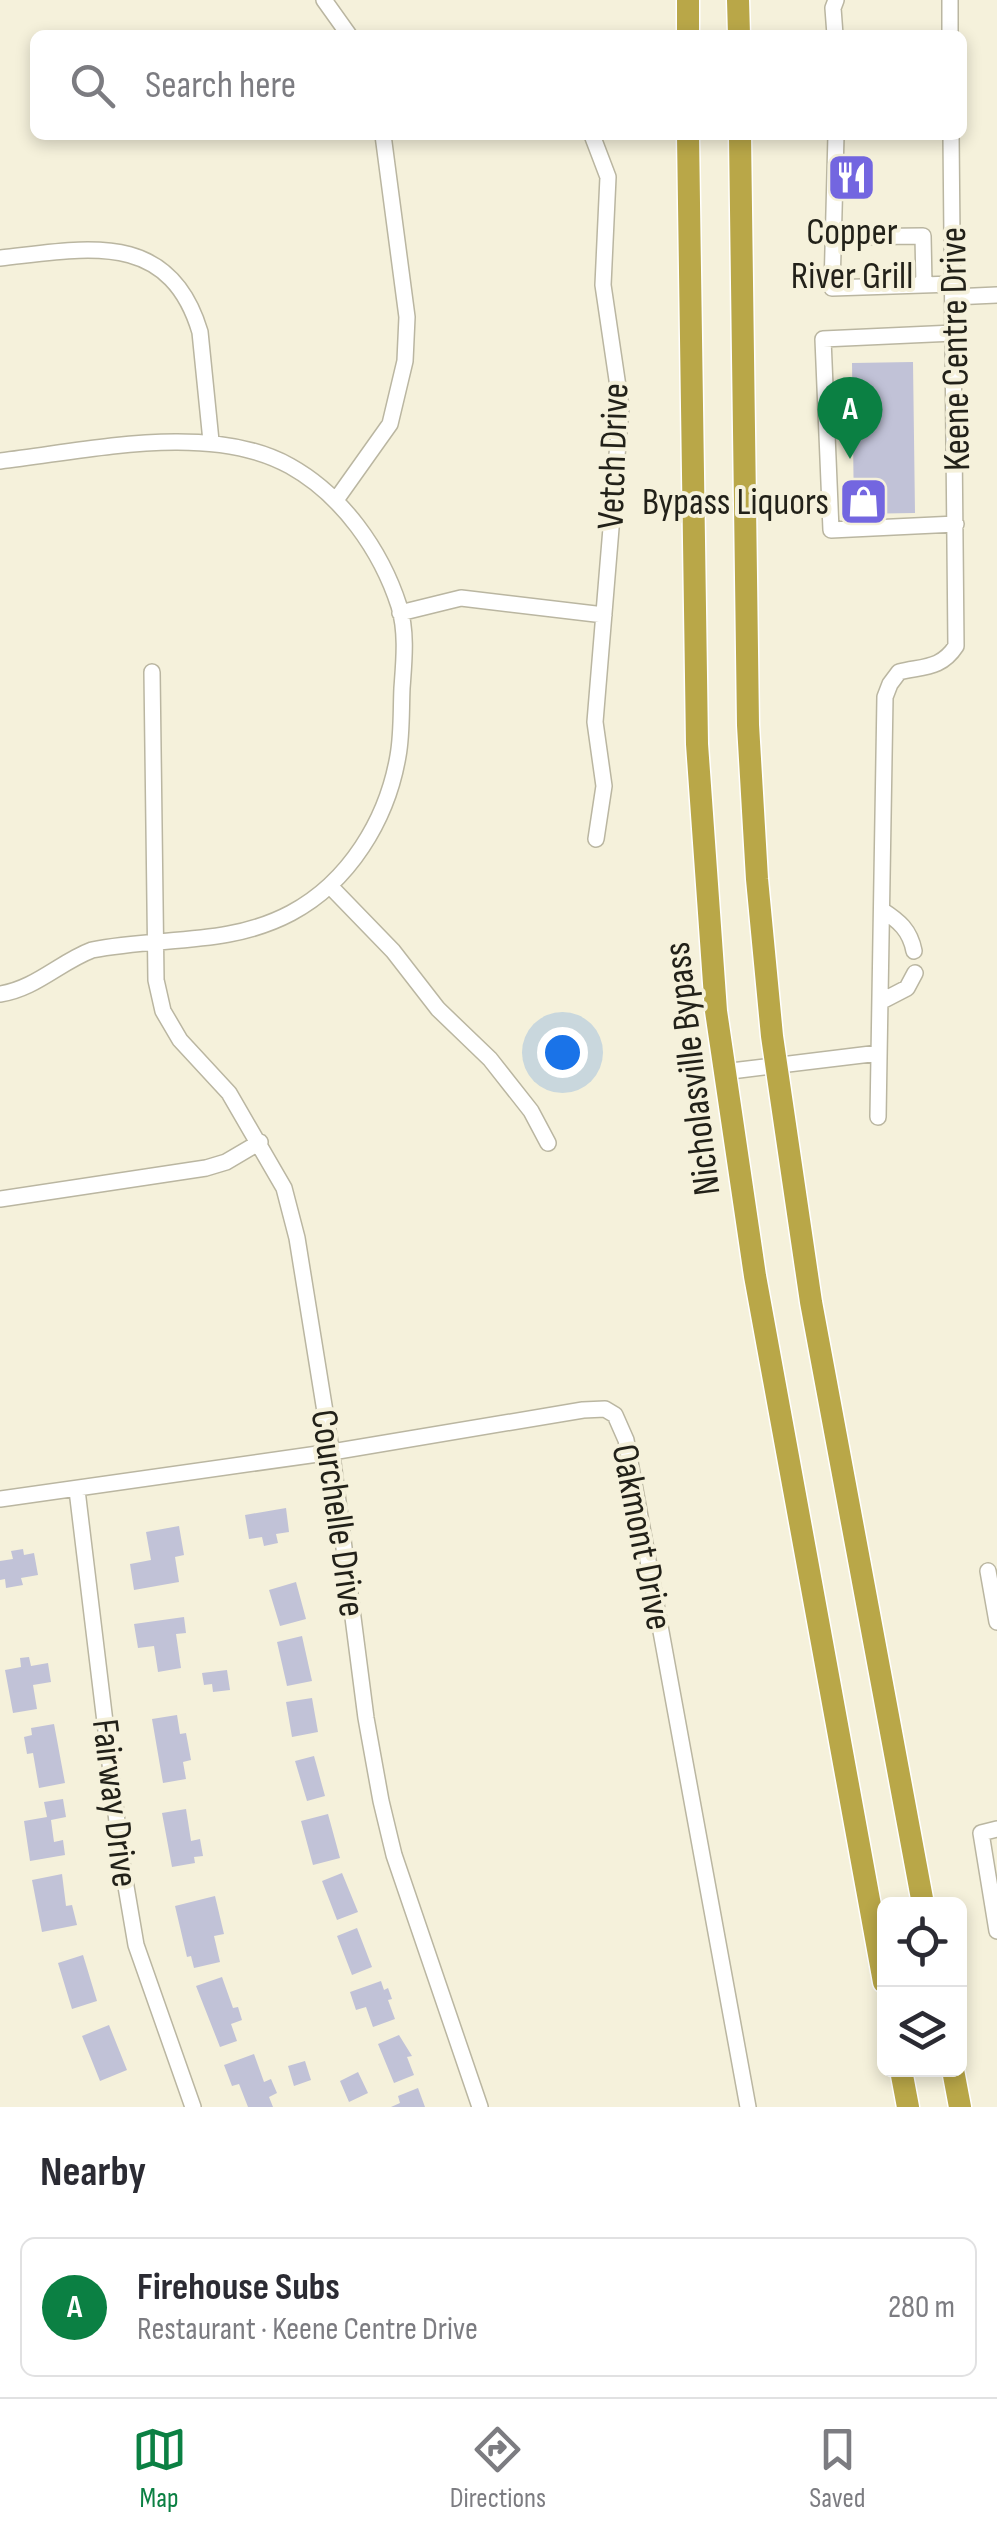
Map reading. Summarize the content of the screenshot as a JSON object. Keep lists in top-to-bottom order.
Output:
{
  "streets": {
    "highway": ["Nicholasville Bypass"],
    "street": [
      "Keene Centre Drive",
      "Vetch Drive",
      "Courchelle Drive",
      "Oakmont Drive",
      "Fairway Drive"
    ]
  },
  "crossings": [
    ["Courchelle Drive", "Oakmont Drive"],
    ["Oakmont Drive", "Fairway Drive"]
  ],
  "places": {
    "restaurant": ["Copper River Grill"],
    "shop": ["Bypass Liquors"]
  },
  "page": {
    "search": "Search here",
    "pins": "A",
    "heading": "Nearby",
    "list": [
      {
        "mark": "A",
        "name": "Firehouse Subs",
        "note": "Restaurant · Keene Centre Drive",
        "value": "280 m"
      }
    ],
    "nav": ["Map", "Directions", "Saved"]
  }
}
